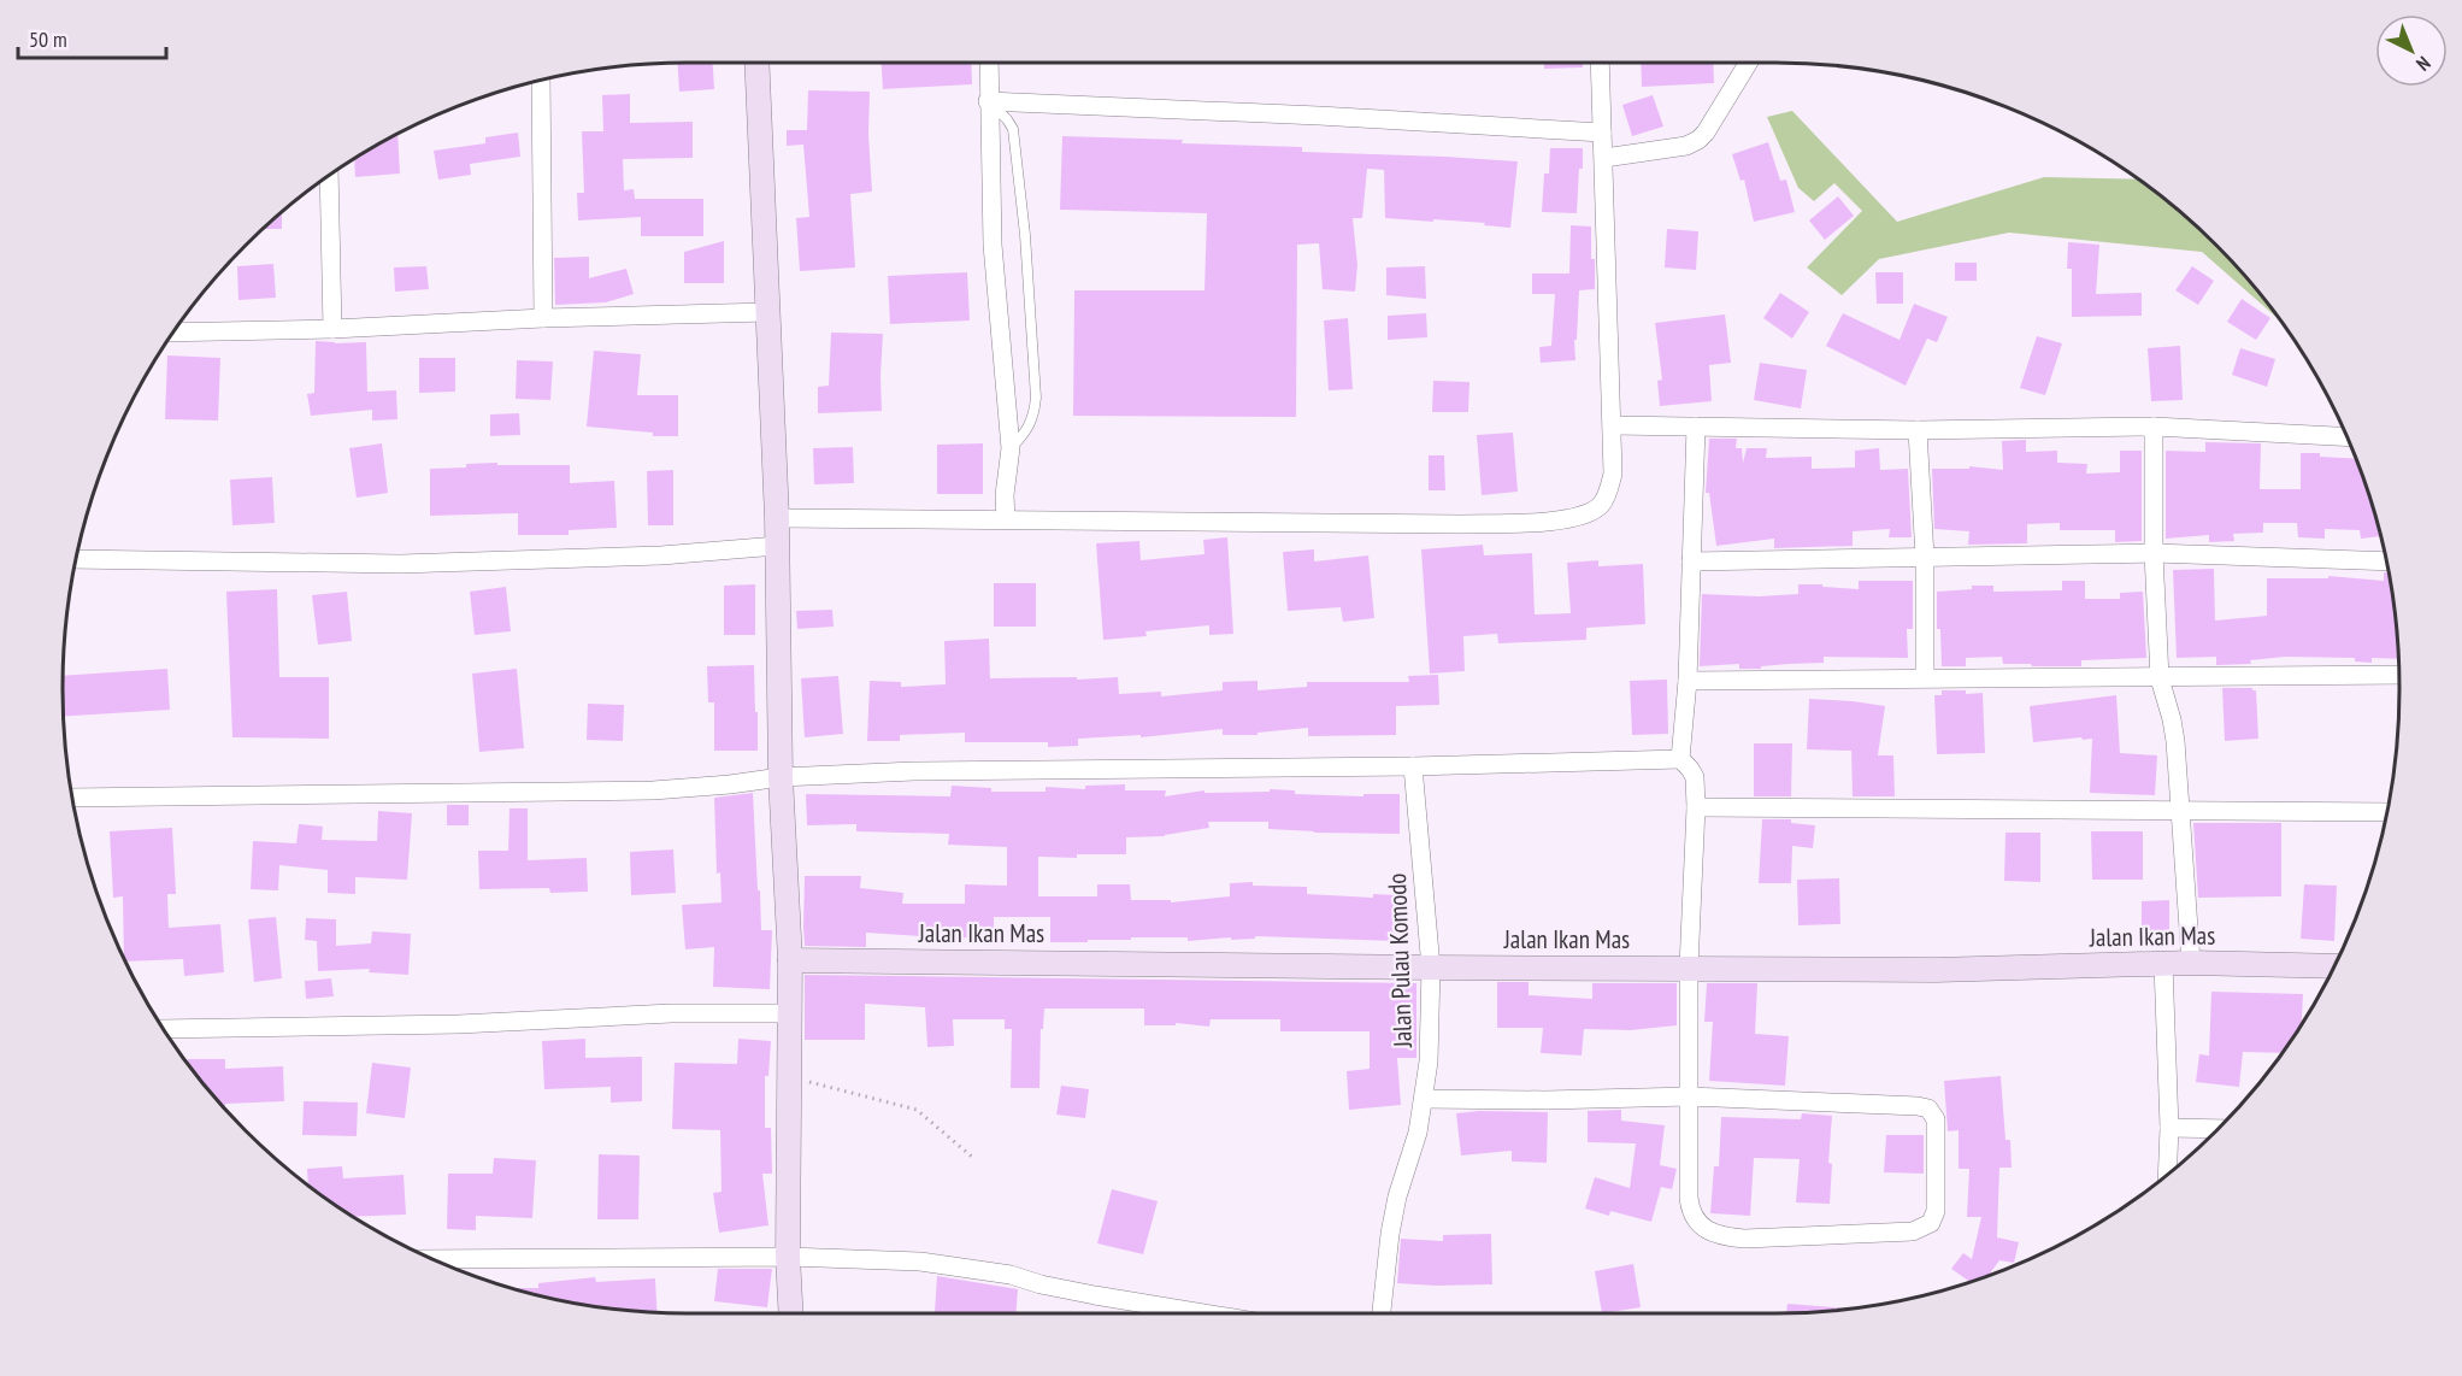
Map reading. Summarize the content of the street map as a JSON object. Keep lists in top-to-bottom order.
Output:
{
  "streets": {
    "street": ["Jalan Ikan Mas", "Jalan Pulau Komodo"]
  },
  "crossings": [
    ["Jalan Ikan Mas", "Jalan Pulau Komodo"]
  ],
  "scale_bar": "50 m",
  "north": "bottom right"
}
